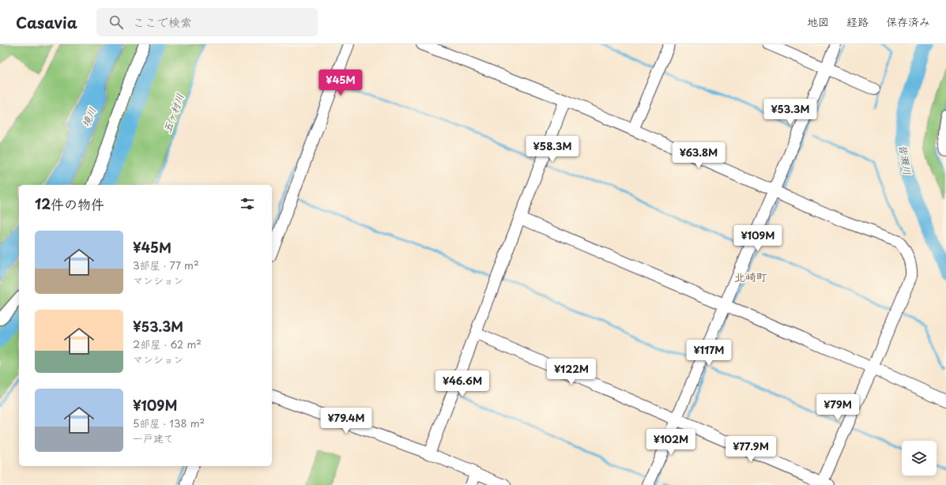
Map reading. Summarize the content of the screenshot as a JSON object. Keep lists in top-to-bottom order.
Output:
{
  "districts": ["北崎町"],
  "water": ["五ヶ村川", "境川", "皆瀬川"],
  "page": {
    "header": "Casavia",
    "search": "ここで検索",
    "nav": ["地図", "経路", "保存済み"],
    "price": [
      "¥45M",
      "¥53.3M",
      "¥58.3M",
      "¥63.8M",
      "¥109M",
      "¥117M",
      "¥122M",
      "¥46.6M",
      "¥79M",
      "¥79.4M",
      "¥102M",
      "¥77.9M"
    ],
    "heading": "12件の物件",
    "list": [
      {
        "name": "¥45M",
        "note": "3部屋 · 77 m² · マンション"
      },
      {
        "name": "¥53.3M",
        "note": "2部屋 · 62 m² · マンション"
      },
      {
        "name": "¥109M",
        "note": "5部屋 · 138 m² · 一戸建て"
      }
    ]
  }
}
